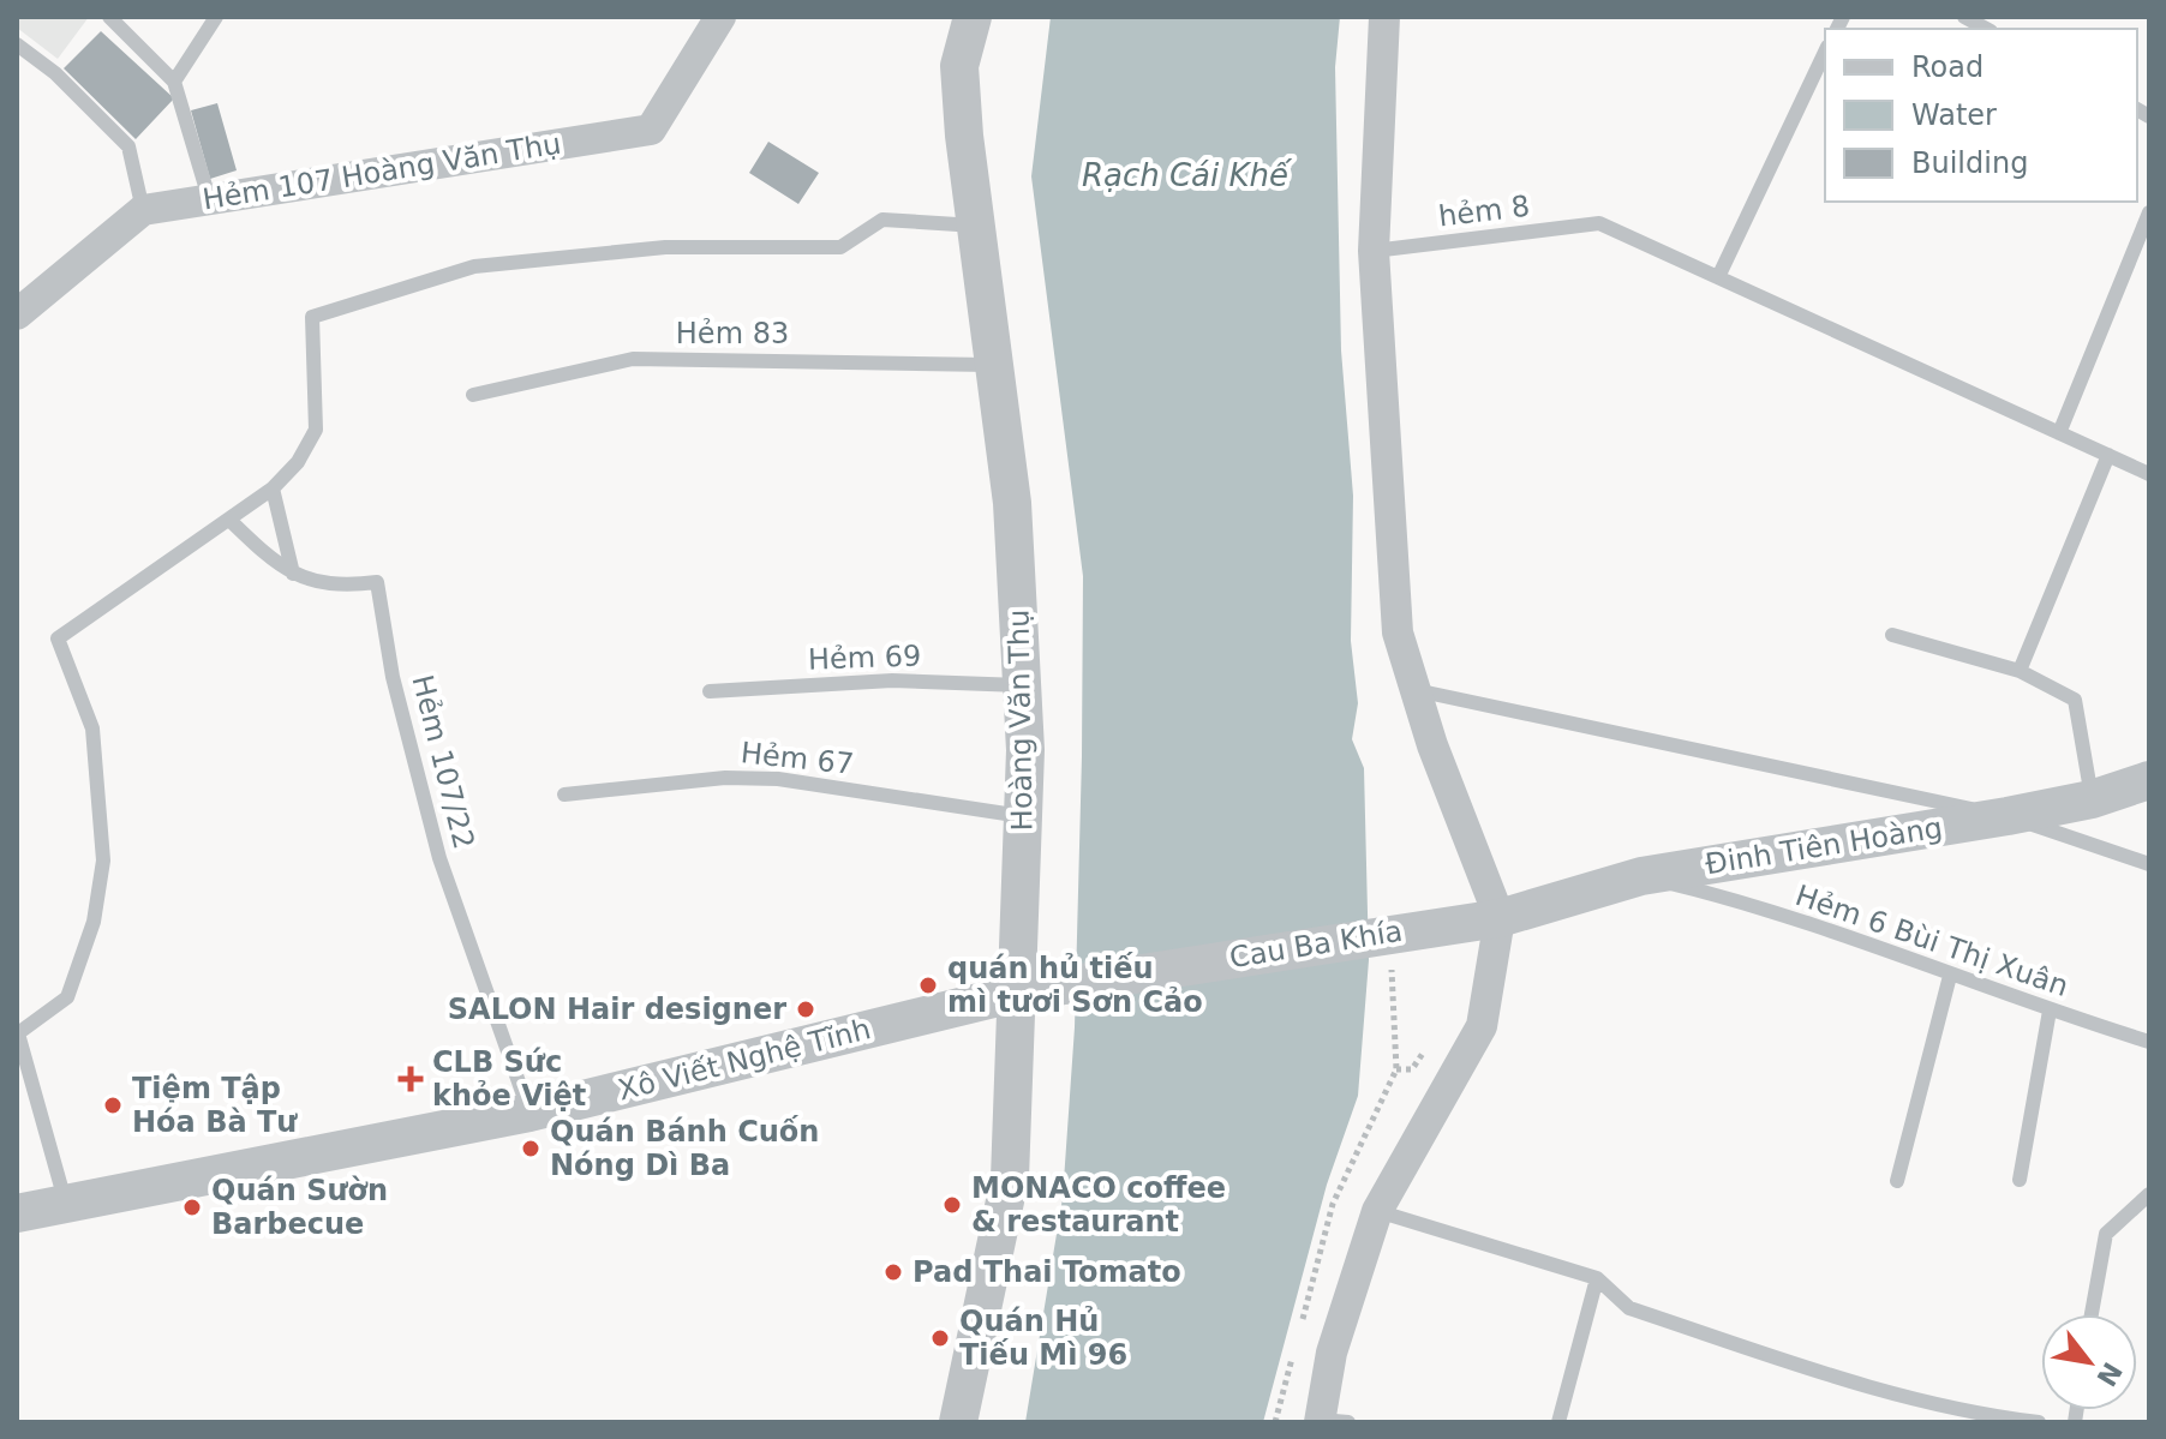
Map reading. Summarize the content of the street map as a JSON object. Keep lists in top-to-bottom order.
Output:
{
  "streets": {
    "street": [
      "Hẻm 107 Hoàng Văn Thụ",
      "Hoàng Văn Thụ",
      "Đinh Tiên Hoàng",
      "Cau Ba Khía",
      "Xô Viết Nghệ Tĩnh"
    ],
    "lane": [
      "hẻm 8",
      "Hẻm 83",
      "Hẻm 69",
      "Hẻm 67",
      "Hẻm 107/22",
      "Hẻm 6 Bùi Thị Xuân"
    ]
  },
  "crossings": [
    ["Hẻm 83", "Hoàng Văn Thụ"],
    ["Hẻm 69", "Hoàng Văn Thụ"],
    ["Hoàng Văn Thụ", "Hẻm 67"],
    ["Hoàng Văn Thụ", "Cau Ba Khía"],
    ["Hoàng Văn Thụ", "Xô Viết Nghệ Tĩnh"],
    ["Hẻm 107/22", "Xô Viết Nghệ Tĩnh"],
    ["Đinh Tiên Hoàng", "Hẻm 6 Bùi Thị Xuân"],
    ["Đinh Tiên Hoàng", "Cau Ba Khía"],
    ["Cau Ba Khía", "Xô Viết Nghệ Tĩnh"]
  ],
  "water": ["Rạch Cái Khế"],
  "places": {
    "other": [
      "quán hủ tiếu mì tươi Sơn Cảo",
      "SALON Hair designer",
      "Tiệm Tập Hóa Bà Tư",
      "Quán Bánh Cuốn Nóng Dì Ba",
      "MONACO coffee & restaurant",
      "Quán Sườn Barbecue",
      "Pad Thai Tomato",
      "Quán Hủ Tiếu Mì 96"
    ],
    "health": ["CLB Sức khỏe Việt"]
  },
  "legend": ["Road", "Water", "Building"],
  "north": "bottom right"
}
